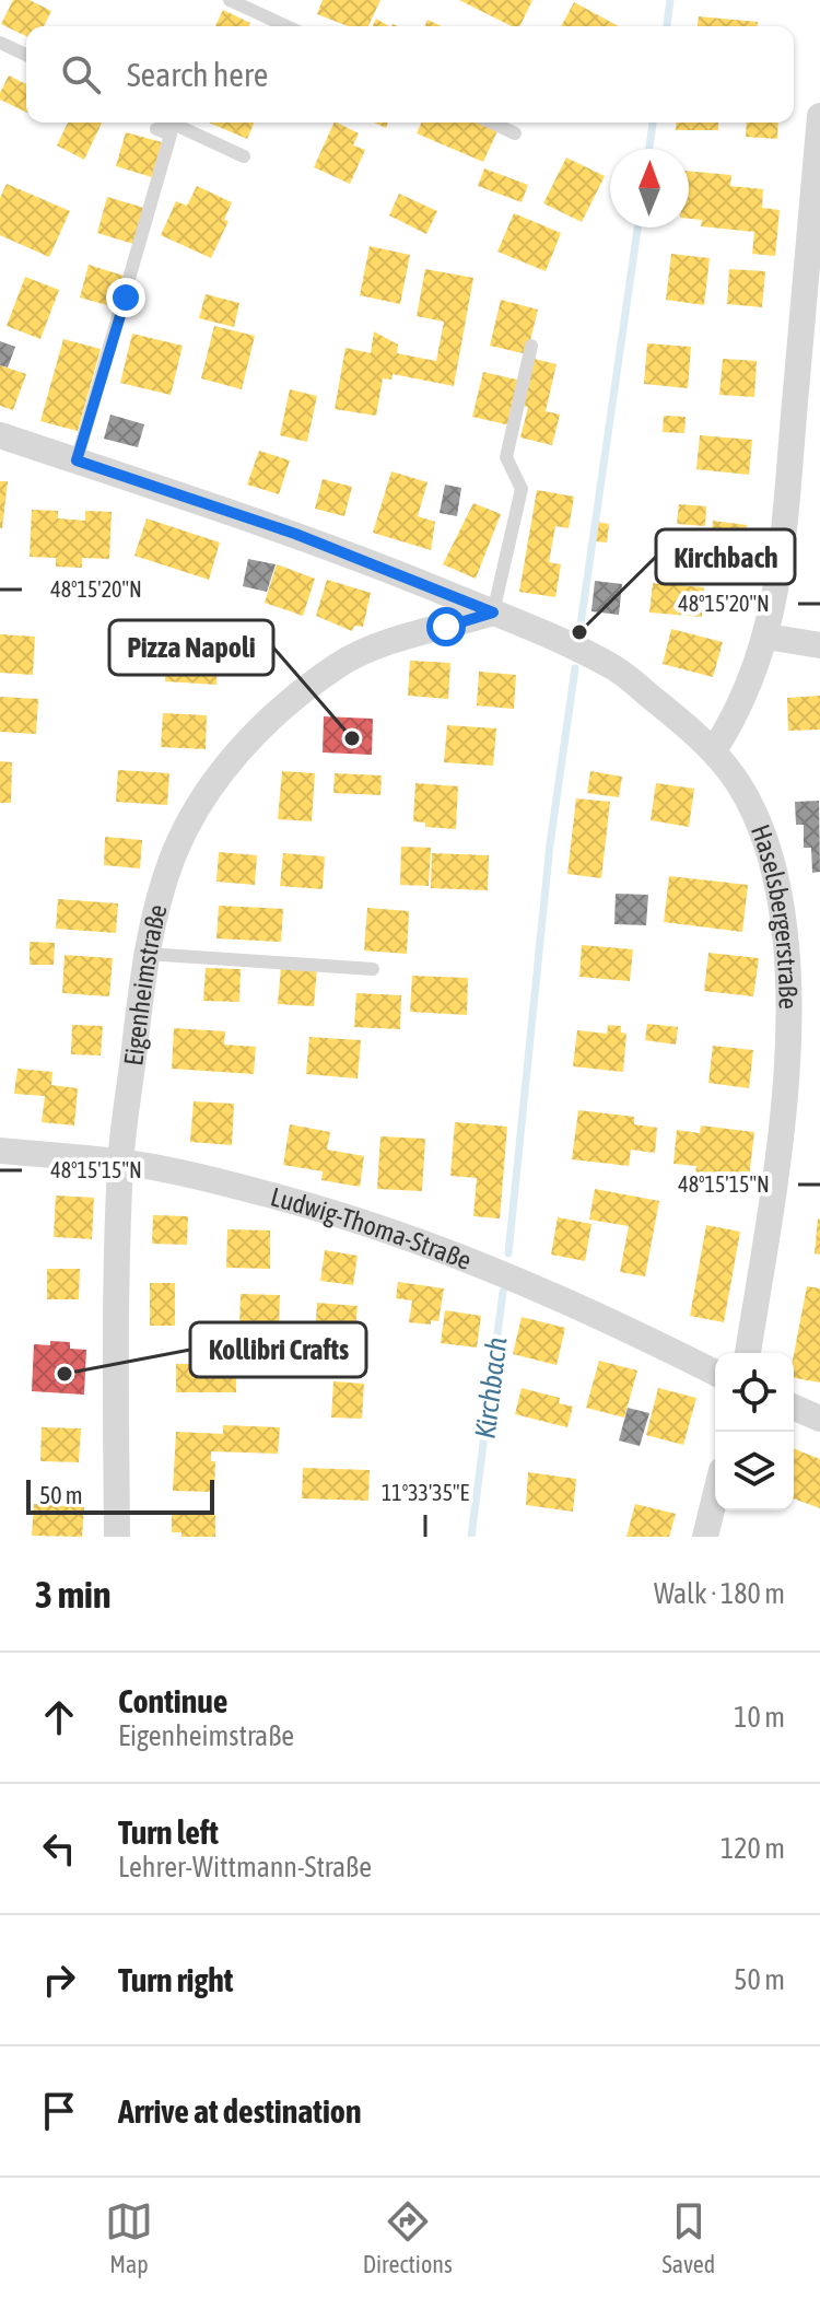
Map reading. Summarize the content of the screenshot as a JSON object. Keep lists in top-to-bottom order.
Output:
{
  "streets": {
    "street": ["Haselsbergerstraße", "Eigenheimstraße", "Ludwig-Thoma-Straße"]
  },
  "crossings": [
    ["Haselsbergerstraße", "Eigenheimstraße"],
    ["Eigenheimstraße", "Ludwig-Thoma-Straße"]
  ],
  "water": ["Kirchbach"],
  "places": ["Kirchbach", "Pizza Napoli", "Kollibri Crafts"],
  "scale_bar": "50 m",
  "north": "top",
  "page": {
    "search": "Search here",
    "scale": "50 m",
    "heading": ["3 min", "Walk · 180 m"],
    "list": [
      ["Continue", "Eigenheimstraße", "10 m"],
      ["Turn left", "Lehrer-Wittmann-Straße", "120 m"],
      ["Turn right", "50 m"],
      "Arrive at destination"
    ],
    "nav": ["Map", "Directions", "Saved"]
  },
  "coordinates": ["48°15'20\"N", "48°15'15\"N", "11°33'35\"E"]
}
